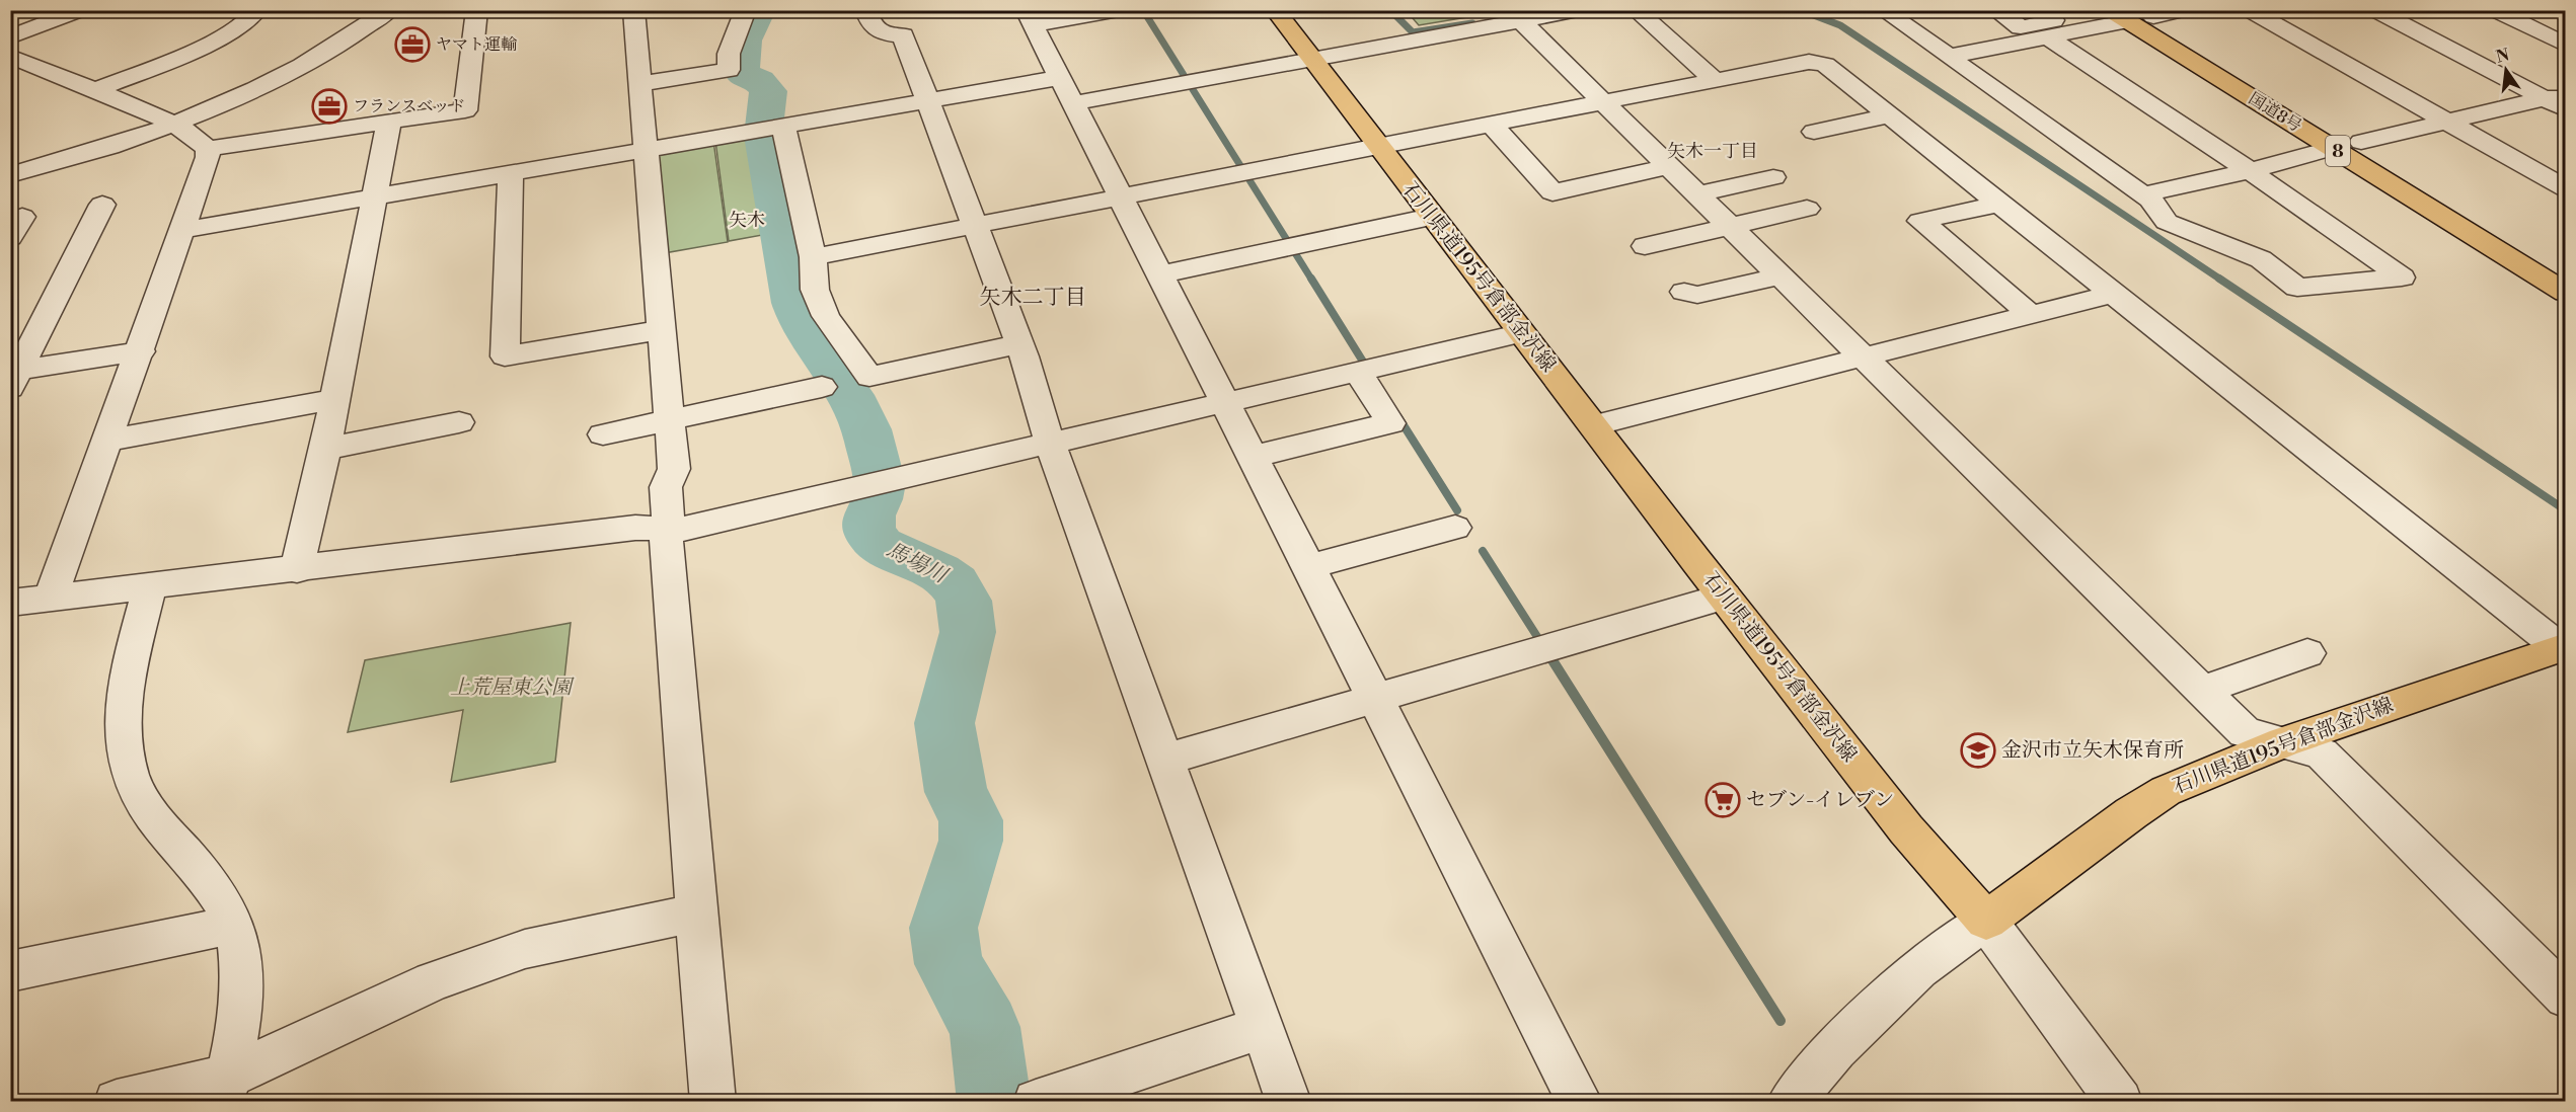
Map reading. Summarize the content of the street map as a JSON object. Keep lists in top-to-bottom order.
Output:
{
  "streets": {
    "main road": ["国道8号", "8", "石川県道195号倉部金沢線"]
  },
  "districts": ["矢木一丁目", "矢木", "矢木二丁目"],
  "water": ["馬場川"],
  "parks": ["上荒屋東公園"],
  "places": {
    "office": ["ヤマト運輸", "フランスベッド"],
    "school or university": ["金沢市立矢木保育所"],
    "supermarket": ["セブン-イレブン"]
  },
  "north": "top"
}
